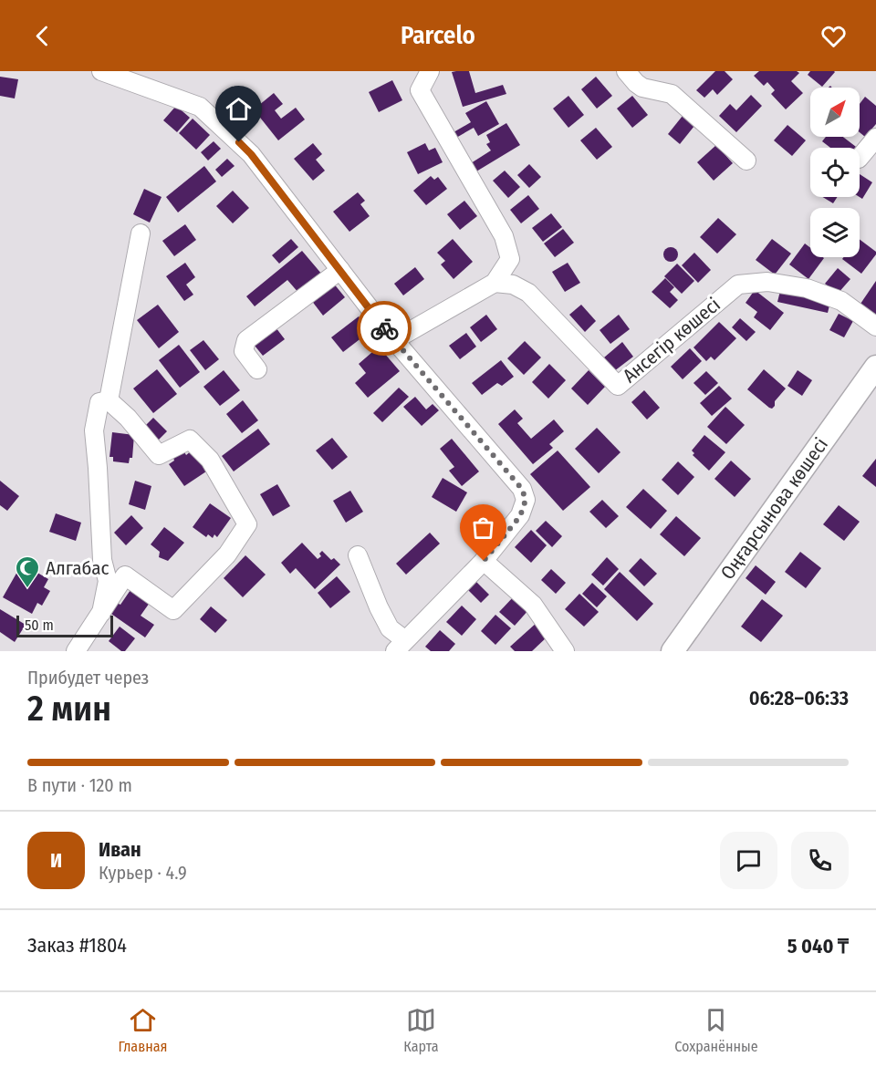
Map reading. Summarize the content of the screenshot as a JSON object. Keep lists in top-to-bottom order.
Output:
{
  "streets": {
    "main road": ["Оңғарсынова көшесі"],
    "street": ["Ансегір көшесі"]
  },
  "places": {
    "mosque": ["Алгабас"]
  },
  "scale_bar": "50 m",
  "north": "top right",
  "page": {
    "header": "Parcelo",
    "scale": "50 m",
    "heading": ["2 мин", "Прибудет через", "06:28–06:33"],
    "panel": [
      "Иван",
      "Курьер · 4.9",
      "Заказ #1804",
      "5 040 ₸"
    ],
    "bar": "В пути · 120 m",
    "round": "И",
    "tabs": ["Главная", "Карта", "Сохранённые"]
  }
}
